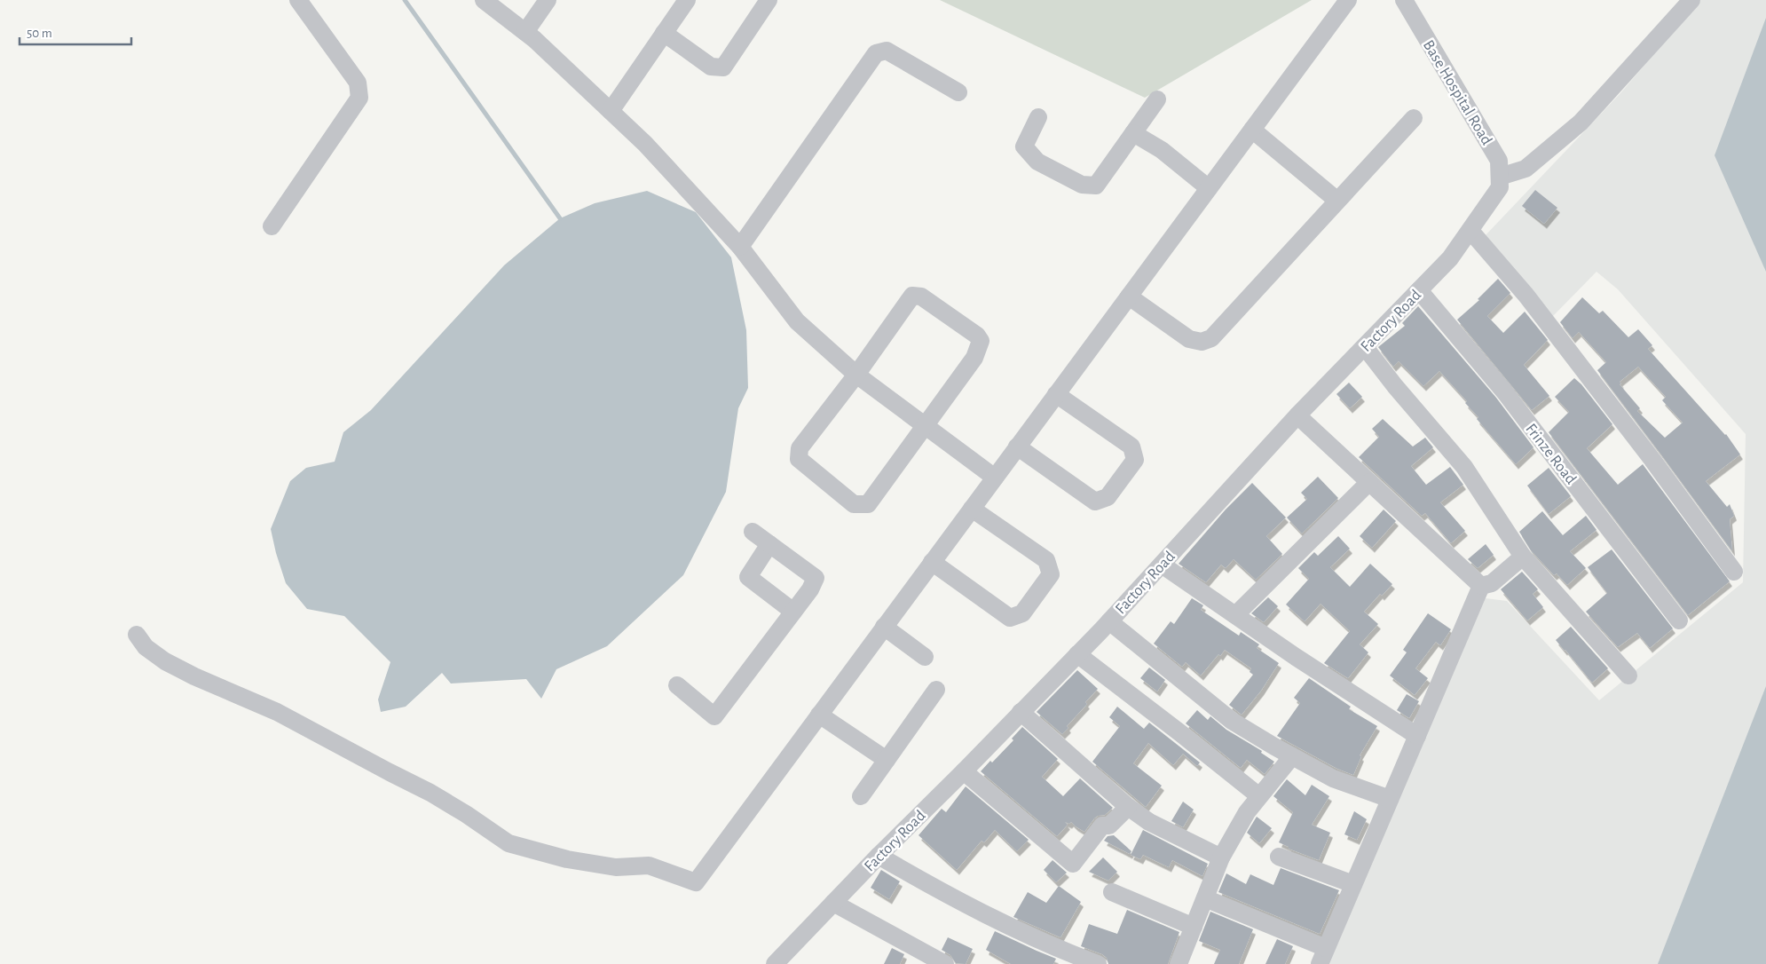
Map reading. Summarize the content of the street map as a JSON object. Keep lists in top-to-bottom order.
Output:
{
  "streets": {
    "street": ["Base Hospital Road", "Factory Road", "Frinze Road"]
  },
  "crossings": [
    ["Base Hospital Road", "Factory Road"],
    ["Factory Road", "Frinze Road"]
  ],
  "scale_bar": "50 m"
}
